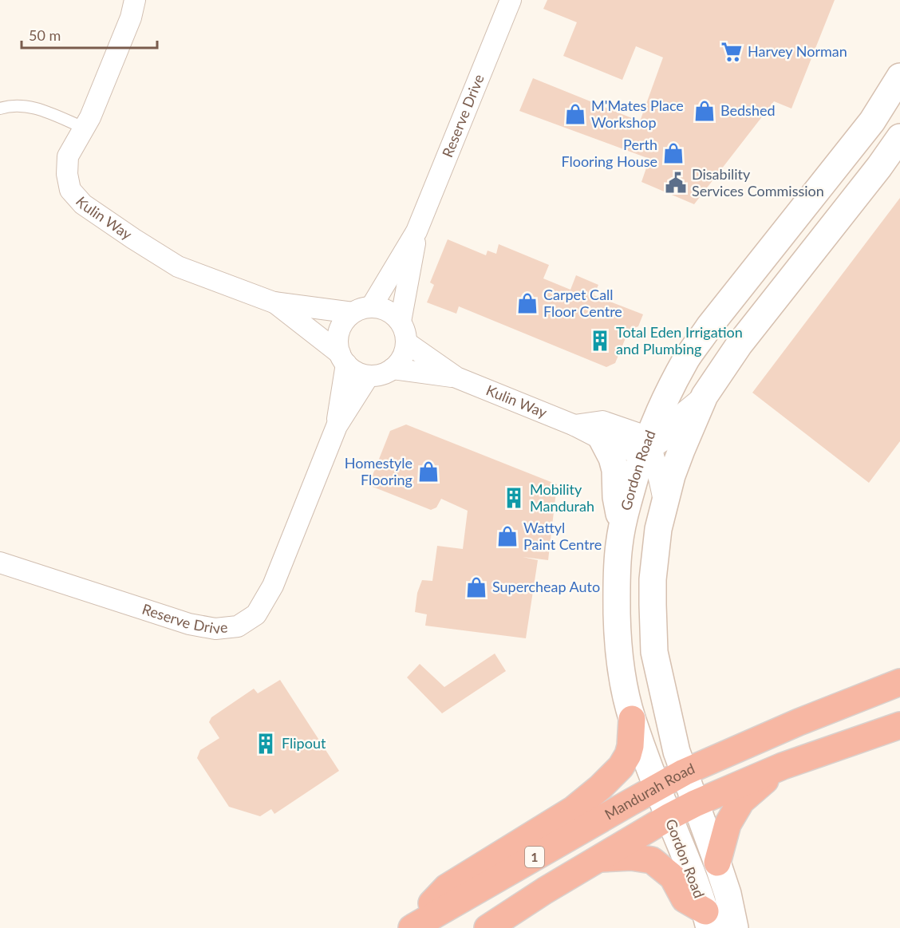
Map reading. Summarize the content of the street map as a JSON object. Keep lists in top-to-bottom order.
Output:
{
  "streets": {
    "highway": ["Mandurah Road", "1"],
    "main road": ["Gordon Road"],
    "street": ["Reserve Drive", "Kulin Way"]
  },
  "crossings": [
    ["Reserve Drive", "Kulin Way"],
    ["Kulin Way", "Gordon Road"],
    ["Gordon Road", "Mandurah Road"],
    ["Gordon Road", "1"]
  ],
  "places": {
    "supermarket": ["Harvey Norman"],
    "shop": [
      "Bedshed",
      "M'Mates Place Workshop",
      "Perth Flooring House",
      "Carpet Call Floor Centre",
      "Homestyle Flooring",
      "Wattyl Paint Centre",
      "Supercheap Auto"
    ],
    "public building": ["Disability Services Commission"],
    "building": ["Total Eden Irrigation and Plumbing", "Mobility Mandurah", "Flipout"]
  },
  "scale_bar": "50 m"
}
